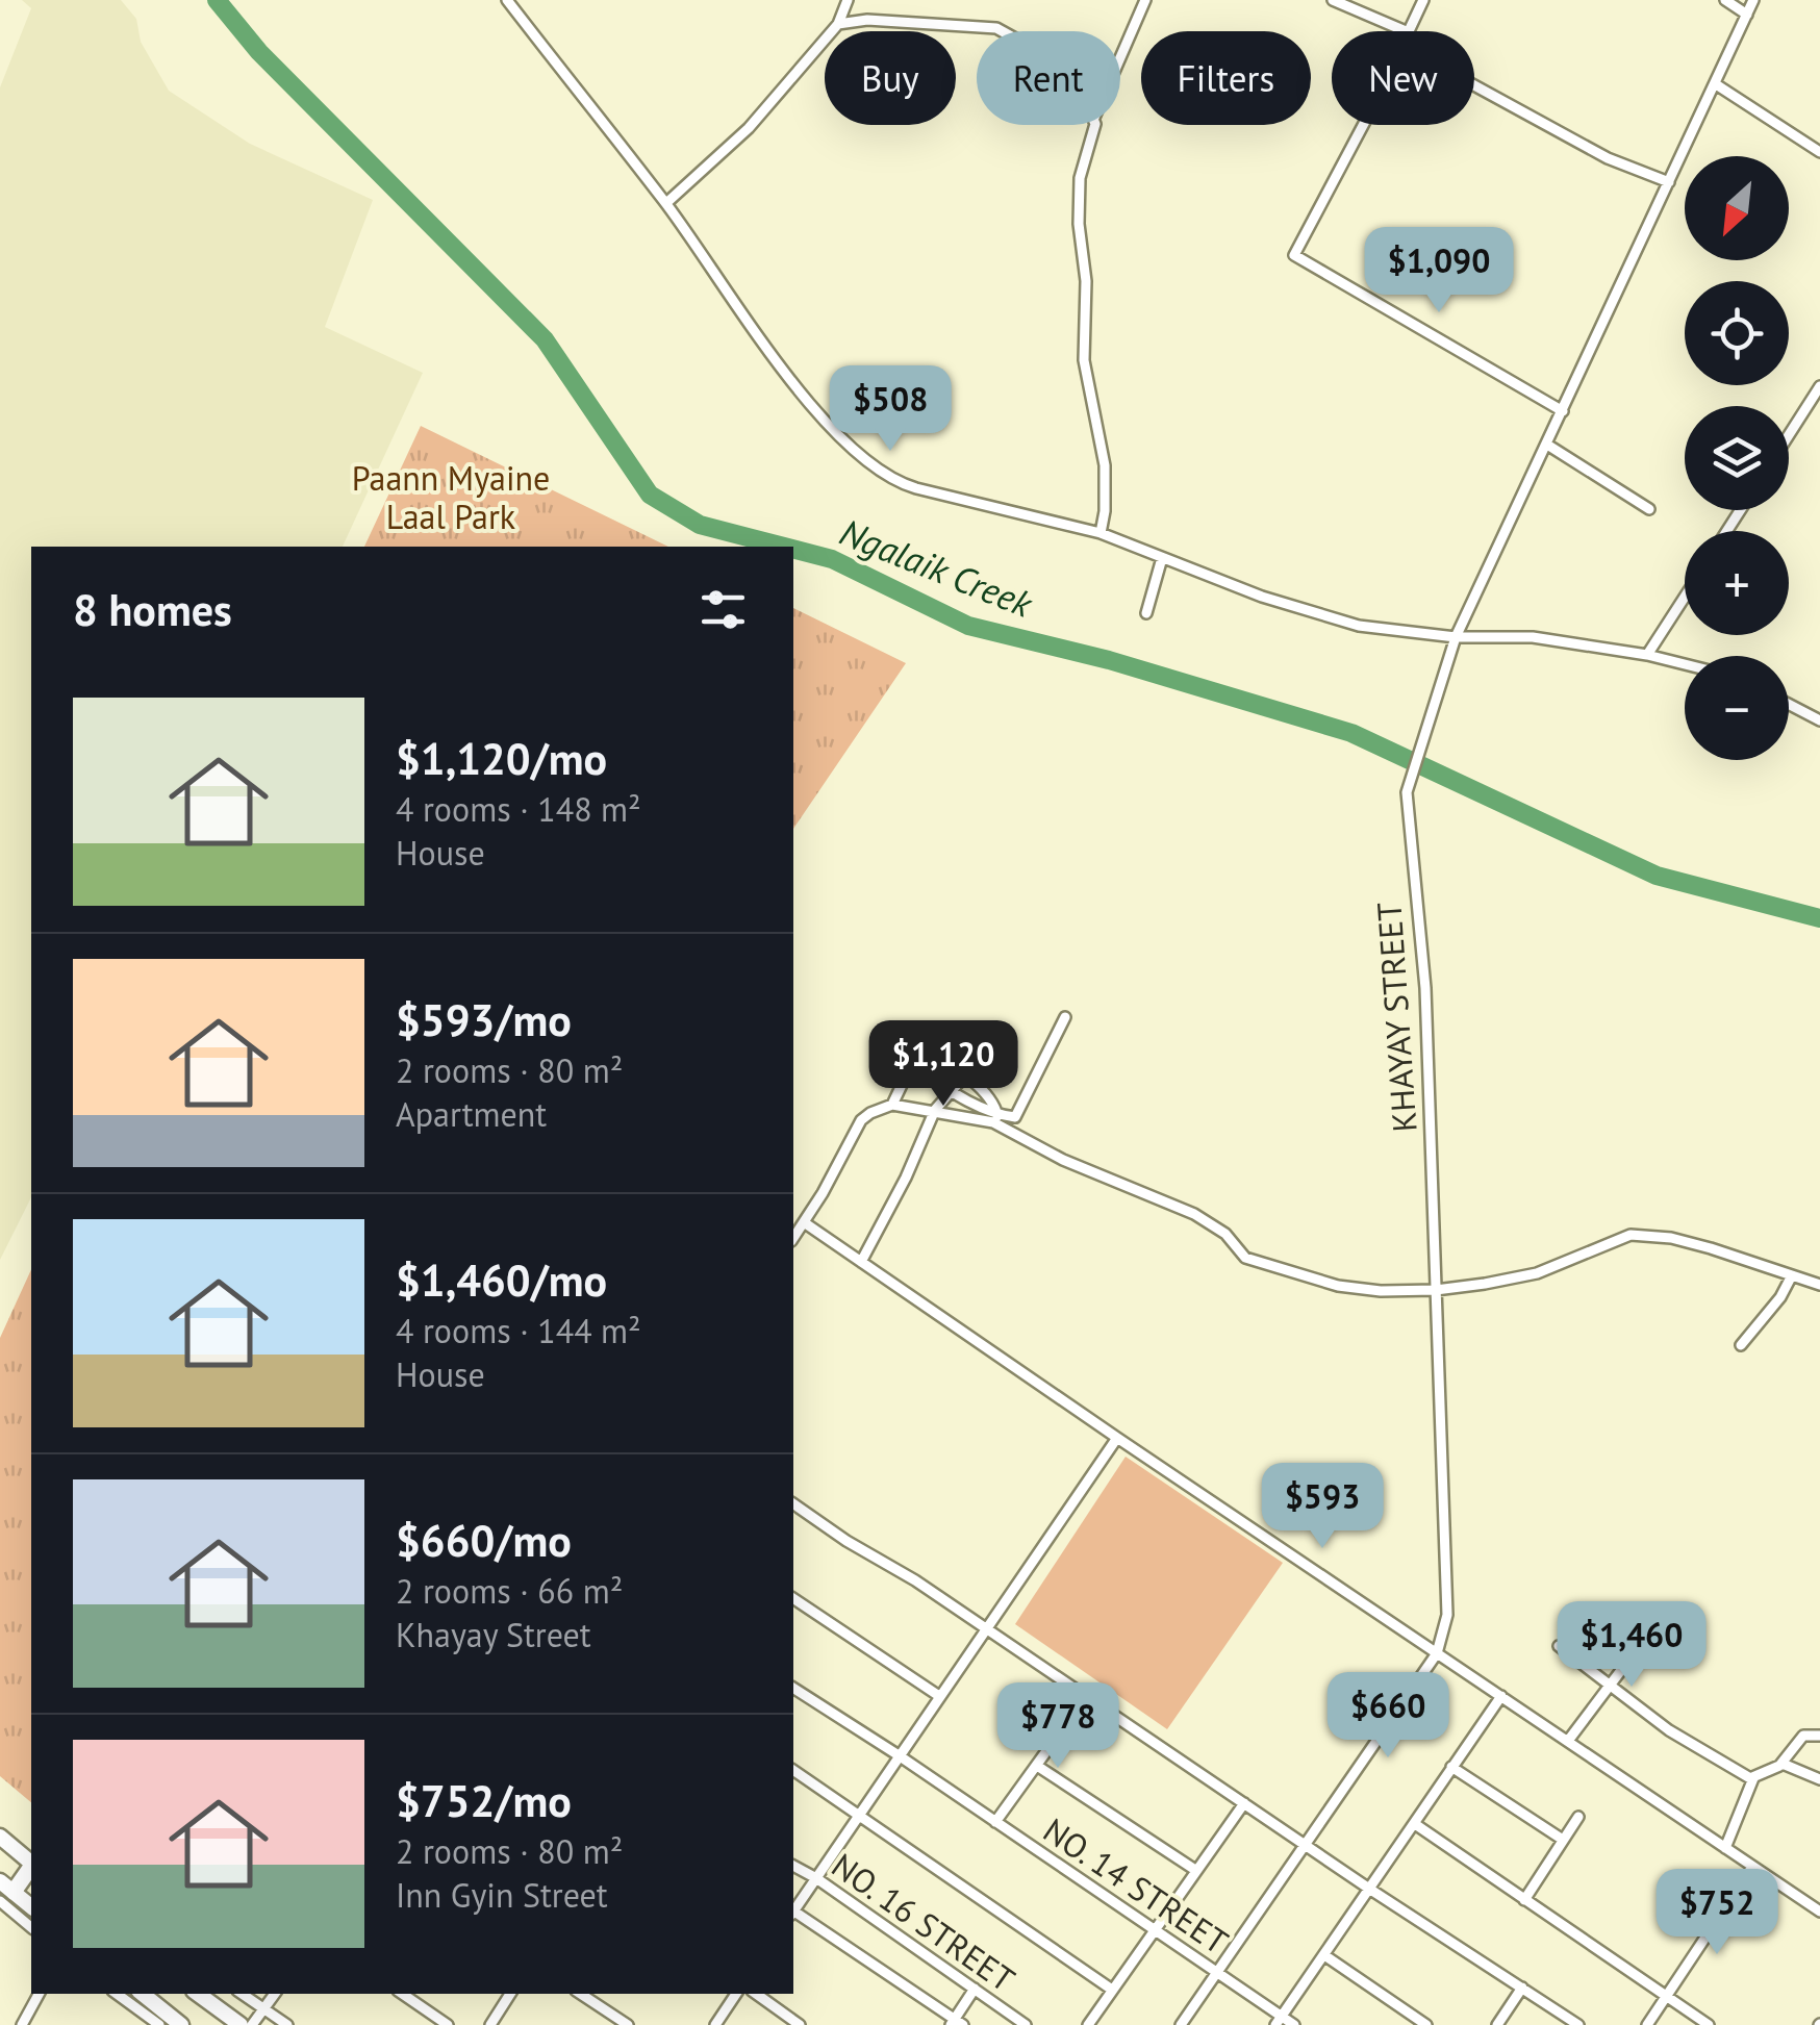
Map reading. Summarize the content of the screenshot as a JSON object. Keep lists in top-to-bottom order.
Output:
{
  "streets": {
    "street": ["KHAYAY STREET", "NO. 14 STREET", "NO. 16 STREET"]
  },
  "crossings": [
    ["KHAYAY STREET", "NO. 14 STREET"]
  ],
  "water": ["Ngalaik Creek"],
  "parks": ["Paann Myaine Laal Park"],
  "north": "bottom left",
  "page": {
    "chip": [
      "Buy",
      "Rent",
      "Filters",
      "New"
    ],
    "map_buttons": ["+", "−"],
    "price": [
      "$1,090",
      "$508",
      "$1,120",
      "$593",
      "$1,460",
      "$660",
      "$778",
      "$752"
    ],
    "heading": "8 homes",
    "list": [
      {
        "name": "$1,120/mo",
        "note": "4 rooms · 148 m² · House"
      },
      {
        "name": "$593/mo",
        "note": "2 rooms · 80 m² · Apartment"
      },
      {
        "name": "$1,460/mo",
        "note": "4 rooms · 144 m² · House"
      },
      {
        "name": "$660/mo",
        "note": "2 rooms · 66 m² · Khayay Street"
      },
      {
        "name": "$752/mo",
        "note": "2 rooms · 80 m² · Inn Gyin Street"
      }
    ]
  }
}
